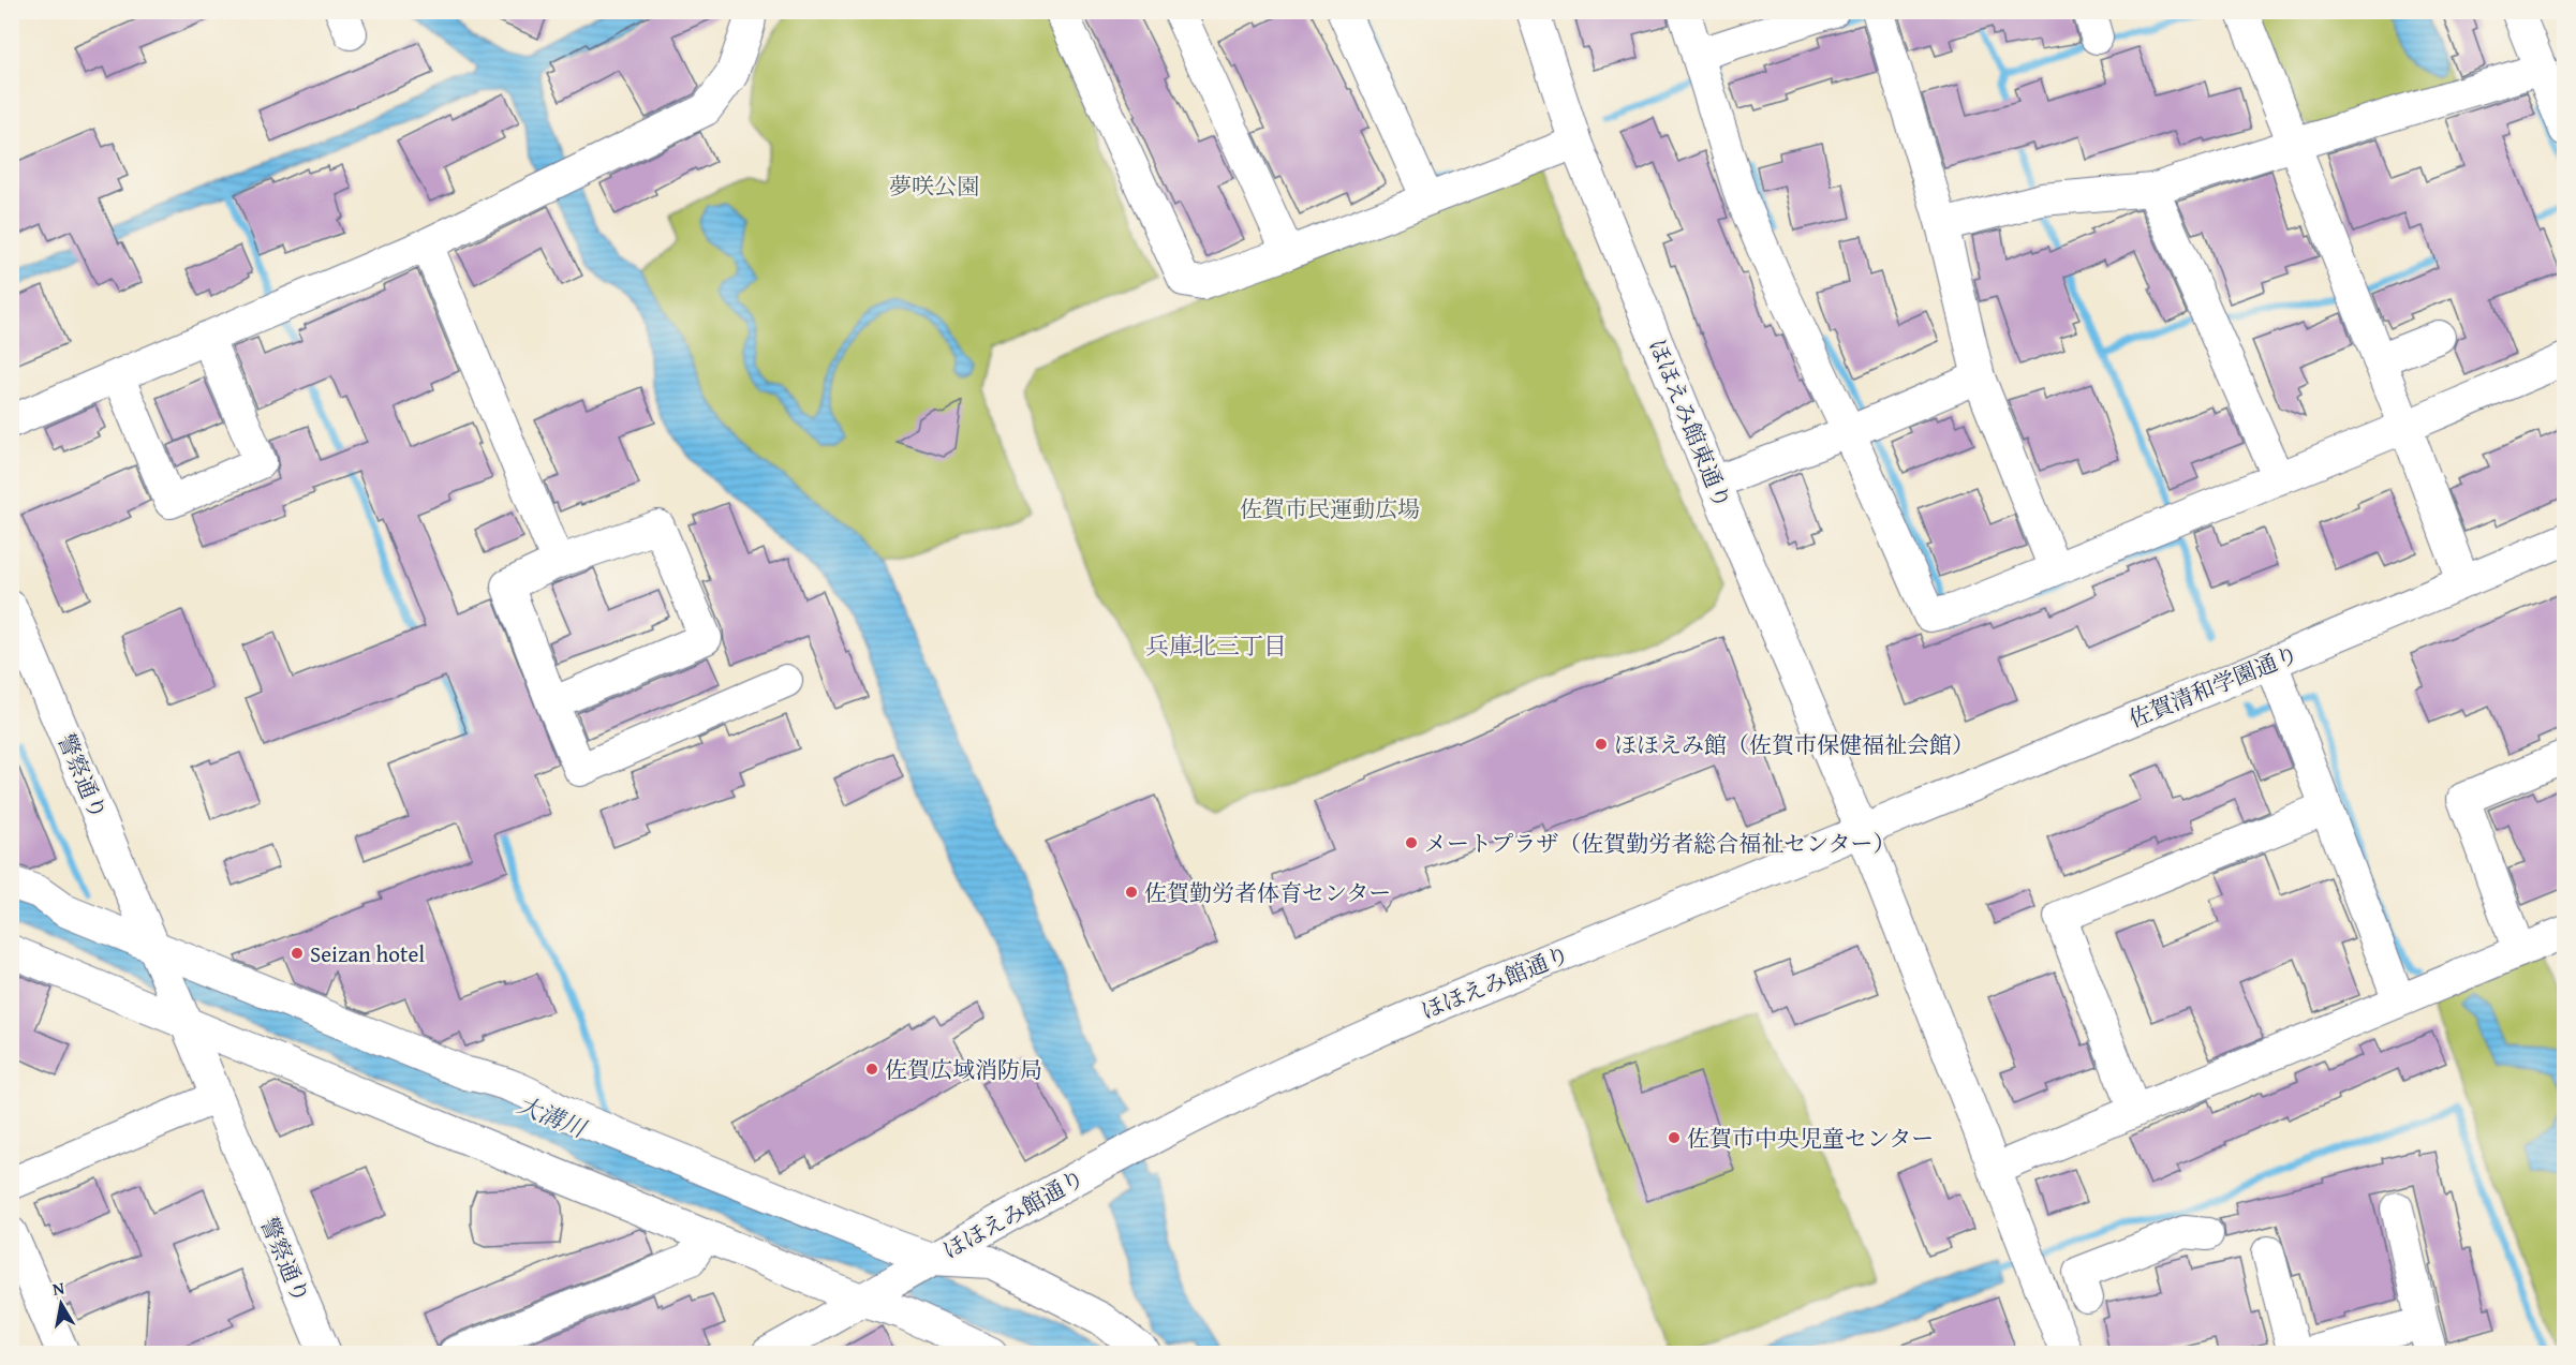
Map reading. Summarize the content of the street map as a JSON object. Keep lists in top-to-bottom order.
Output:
{
  "streets": {
    "street": [
      "ほほえみ館東通り",
      "佐賀清和学園通り",
      "警察通り",
      "ほほえみ館通り"
    ]
  },
  "crossings": [
    ["ほほえみ館東通り", "佐賀清和学園通り"],
    ["ほほえみ館東通り", "ほほえみ館通り"],
    ["佐賀清和学園通り", "ほほえみ館通り"]
  ],
  "districts": ["兵庫北三丁目"],
  "water": ["大溝川"],
  "parks": ["夢咲公園", "佐賀市民運動広場"],
  "places": [
    "ほほえみ館（佐賀市保健福祉会館）",
    "メートプラザ（佐賀勤労者総合福祉センター）",
    "佐賀勤労者体育センター",
    "Seizan hotel",
    "佐賀広域消防局",
    "佐賀市中央児童センター"
  ],
  "north": "top"
}
